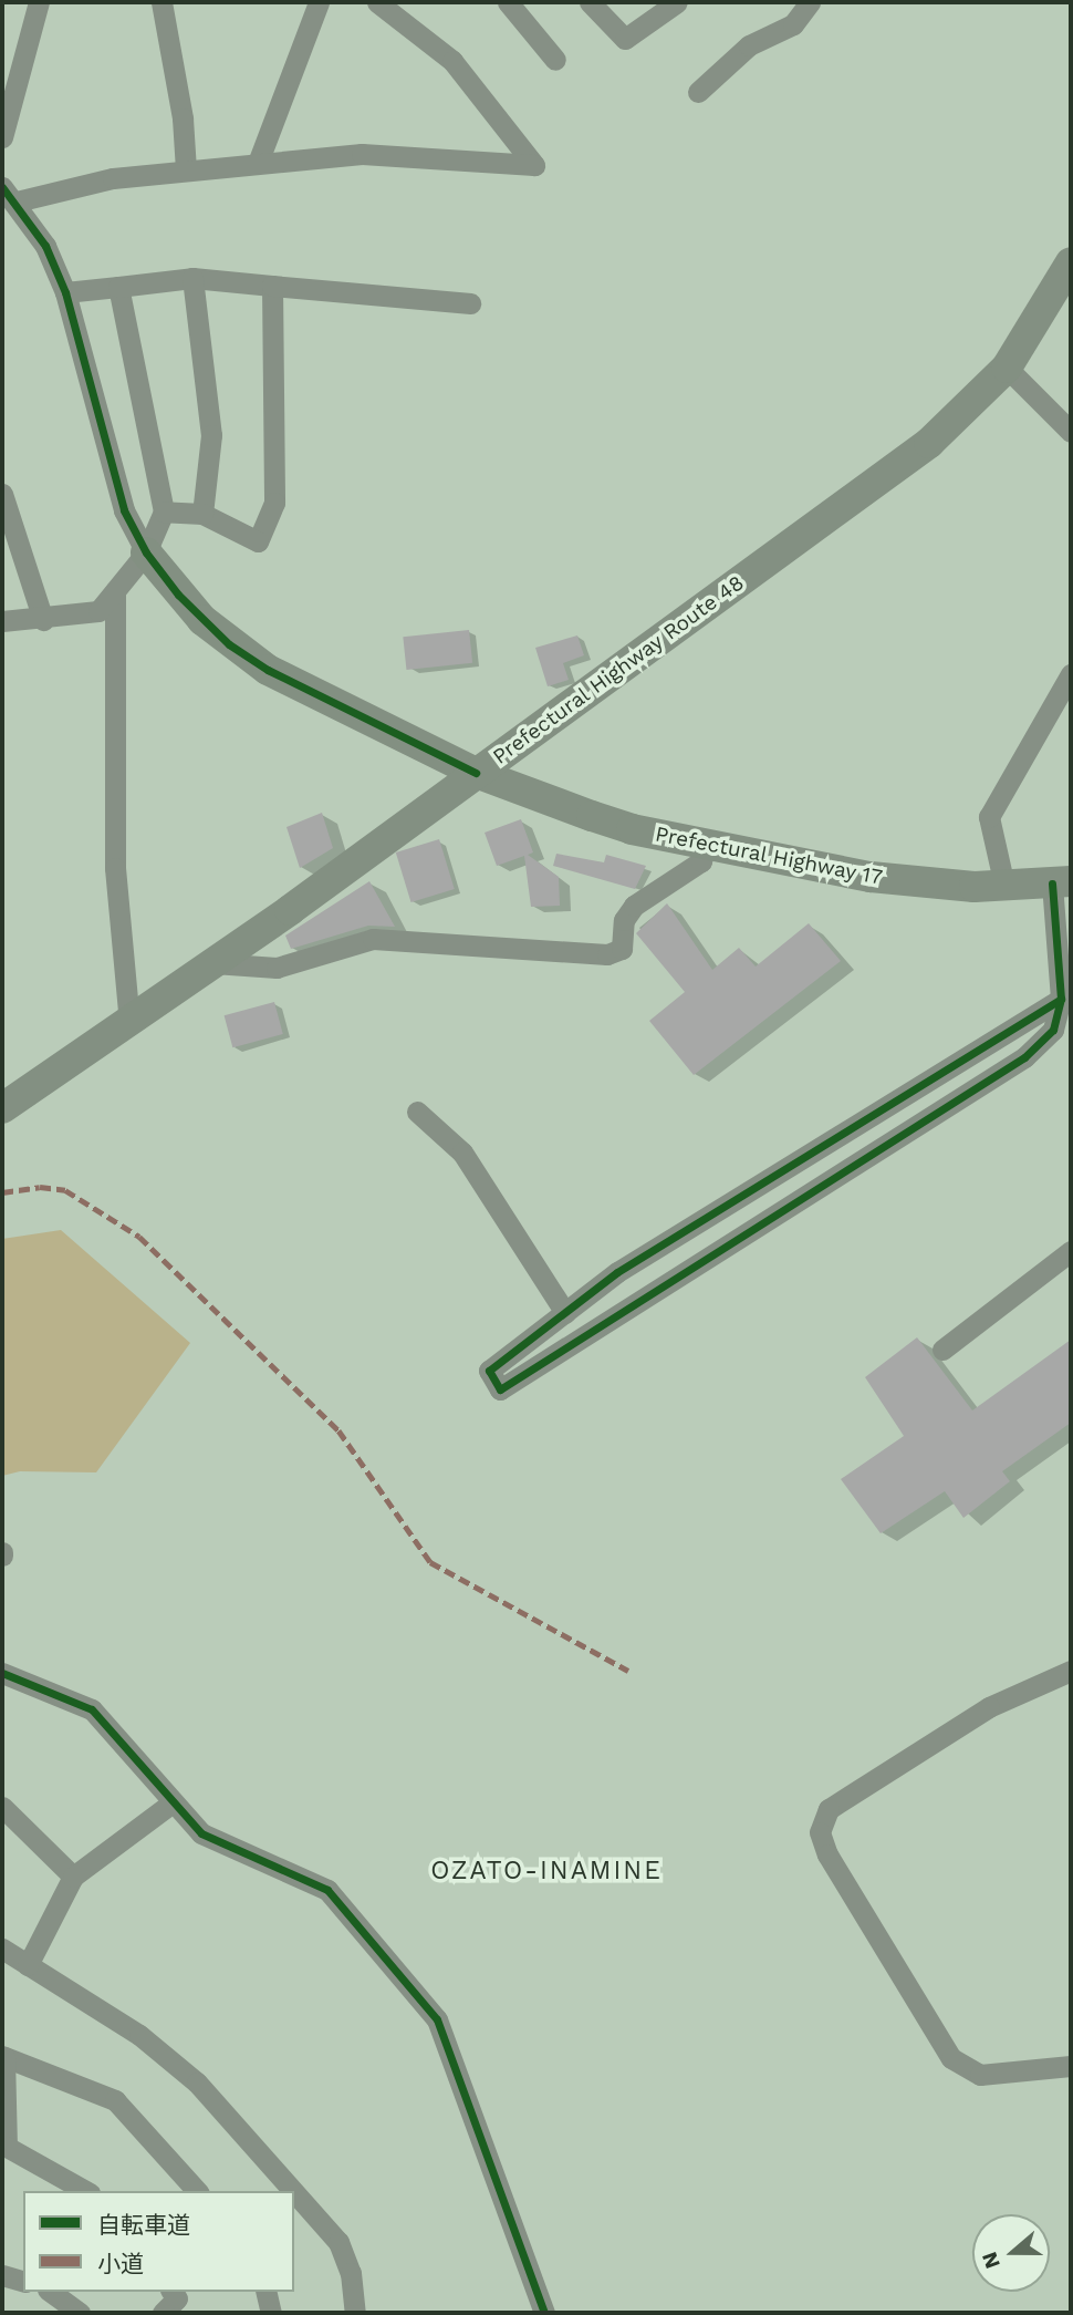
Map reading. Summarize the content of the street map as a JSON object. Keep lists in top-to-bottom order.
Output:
{
  "streets": {
    "main road": ["Prefectural Highway Route 48", "Prefectural Highway 17"]
  },
  "crossings": [
    ["Prefectural Highway Route 48", "Prefectural Highway 17"]
  ],
  "districts": ["OZATO-INAMINE"],
  "legend": ["自転車道", "小道"],
  "north": "left"
}
